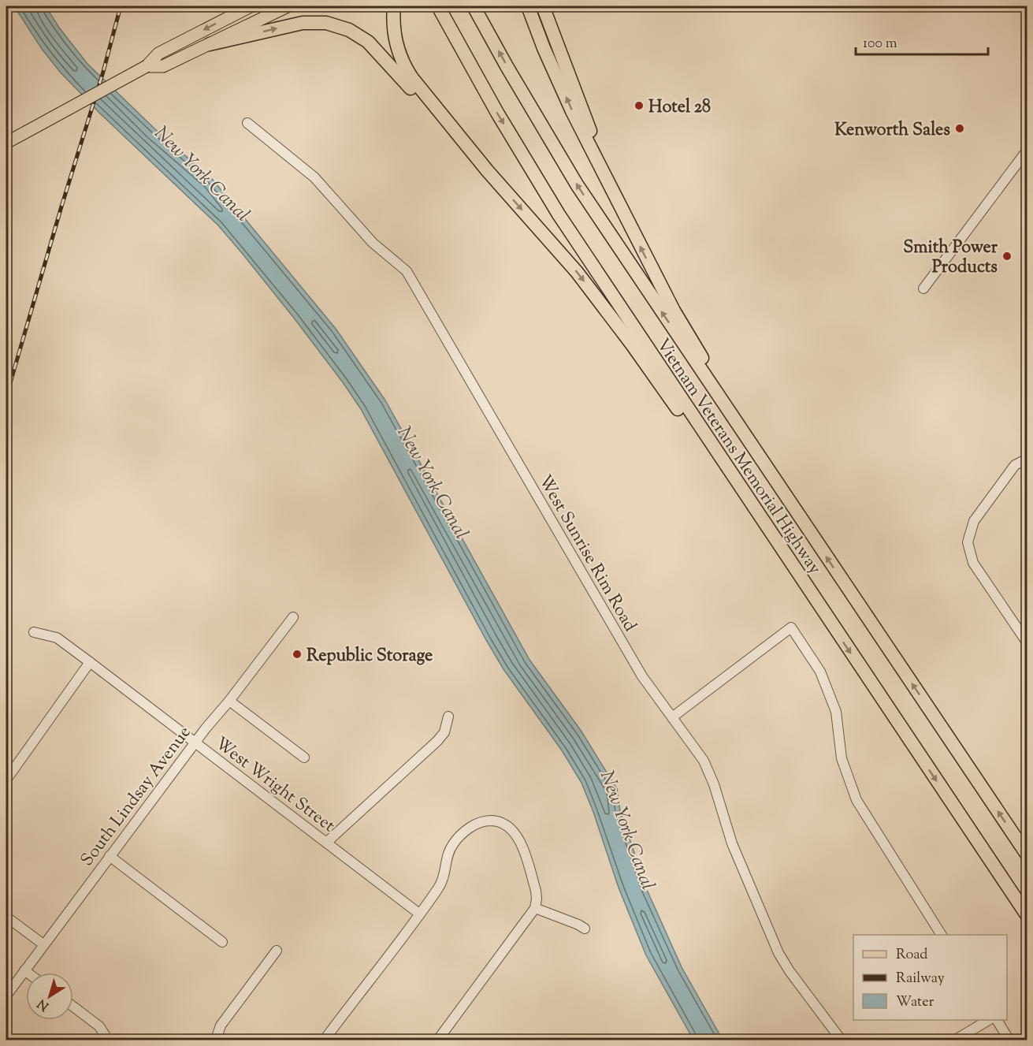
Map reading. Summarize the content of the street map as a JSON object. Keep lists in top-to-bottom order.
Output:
{
  "streets": {
    "highway": ["Vietnam Veterans Memorial Highway"],
    "street": ["West Sunrise Rim Road", "West Wright Street", "South Lindsay Avenue"]
  },
  "crossings": [
    ["West Wright Street", "South Lindsay Avenue"]
  ],
  "water": ["New York Canal"],
  "places": [
    "Hotel 28",
    "Kenworth Sales",
    "Smith Power Products",
    "Republic Storage"
  ],
  "legend": ["Road", "Railway", "Water"],
  "scale_bar": "100 m",
  "north": "bottom left"
}
